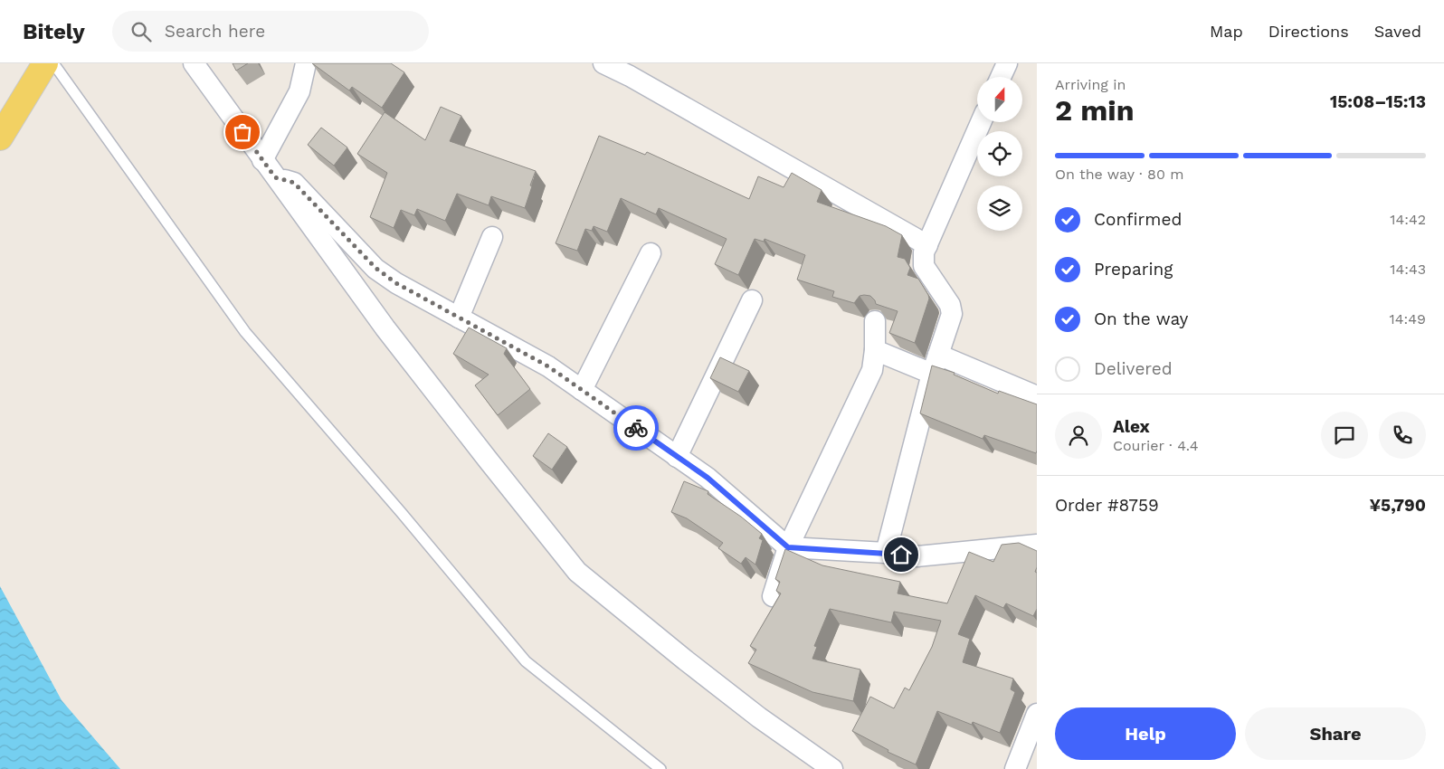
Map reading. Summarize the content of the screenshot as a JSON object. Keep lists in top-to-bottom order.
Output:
{
  "north": "top",
  "page": {
    "header": "Bitely",
    "search": "Search here",
    "nav": ["Map", "Directions", "Saved"],
    "heading": ["2 min", "Arriving in", "15:08–15:13"],
    "panel": [
      "Alex",
      "Courier · 4.4",
      "Order #8759",
      "¥5,790"
    ],
    "bar": "On the way · 80 m",
    "list": [
      ["Confirmed", "14:42"],
      ["Preparing", "14:43"],
      ["On the way", "14:49"],
      "Delivered"
    ],
    "buttons": ["Help", "Share"]
  }
}
